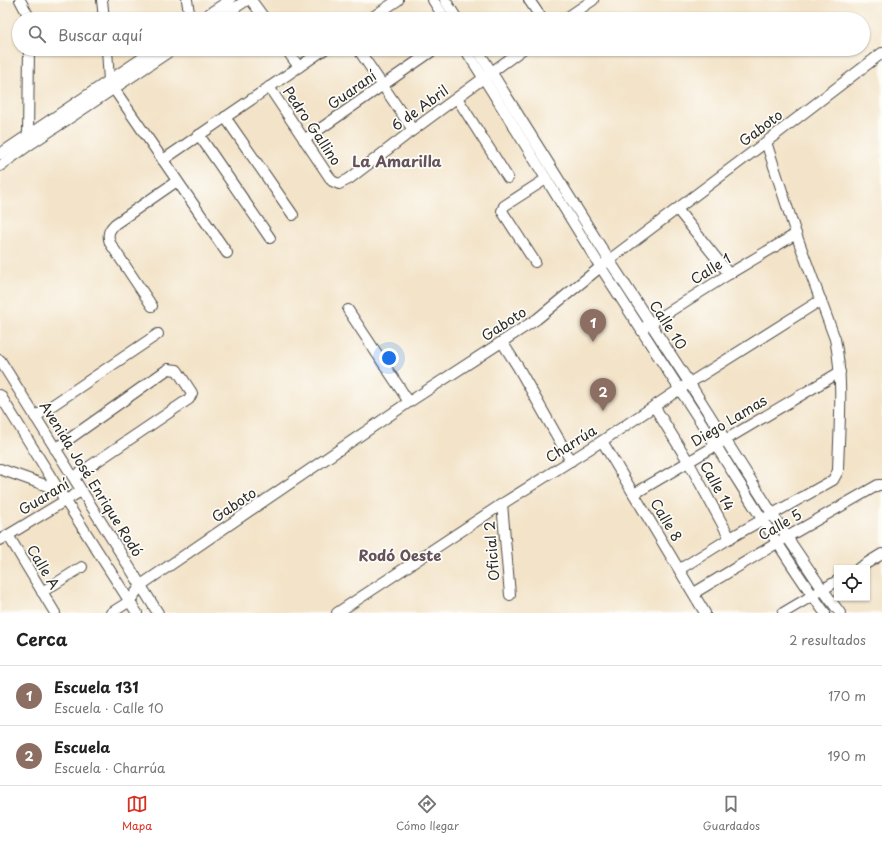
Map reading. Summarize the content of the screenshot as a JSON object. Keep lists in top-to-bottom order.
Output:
{
  "streets": {
    "street": [
      "Guaraní",
      "6 de Abril",
      "Pedro Gallino",
      "Gaboto",
      "Calle 1",
      "Calle 10",
      "Diego Lamas",
      "Charrúa",
      "Avenida José Enrique Rodó",
      "Calle 14",
      "Calle 8",
      "Calle 5",
      "Oficial 2",
      "Calle A"
    ]
  },
  "crossings": [
    ["Guaraní", "Pedro Gallino"],
    ["Guaraní", "Avenida José Enrique Rodó"],
    ["Guaraní", "Calle A"],
    ["6 de Abril", "Pedro Gallino"],
    ["6 de Abril", "Calle 10"],
    ["Gaboto", "Calle 10"],
    ["Gaboto", "Avenida José Enrique Rodó"],
    ["Calle 1", "Calle 10"],
    ["Calle 10", "Diego Lamas"],
    ["Calle 10", "Charrúa"],
    ["Calle 10", "Calle 5"],
    ["Diego Lamas", "Calle 14"],
    ["Diego Lamas", "Calle 8"],
    ["Charrúa", "Calle 14"],
    ["Charrúa", "Calle 8"],
    ["Charrúa", "Oficial 2"],
    ["Calle 8", "Calle 5"]
  ],
  "districts": ["La Amarilla", "Rodó Oeste"],
  "page": {
    "search": "Buscar aquí",
    "pins": ["1", "2"],
    "heading": ["Cerca", "2 resultados"],
    "list": [
      {
        "mark": "1",
        "name": "Escuela 131",
        "note": "Escuela · Calle 10",
        "value": "170 m"
      },
      {
        "mark": "2",
        "name": "Escuela",
        "note": "Escuela · Charrúa",
        "value": "190 m"
      }
    ],
    "nav": ["Mapa", "Cómo llegar", "Guardados"]
  }
}
